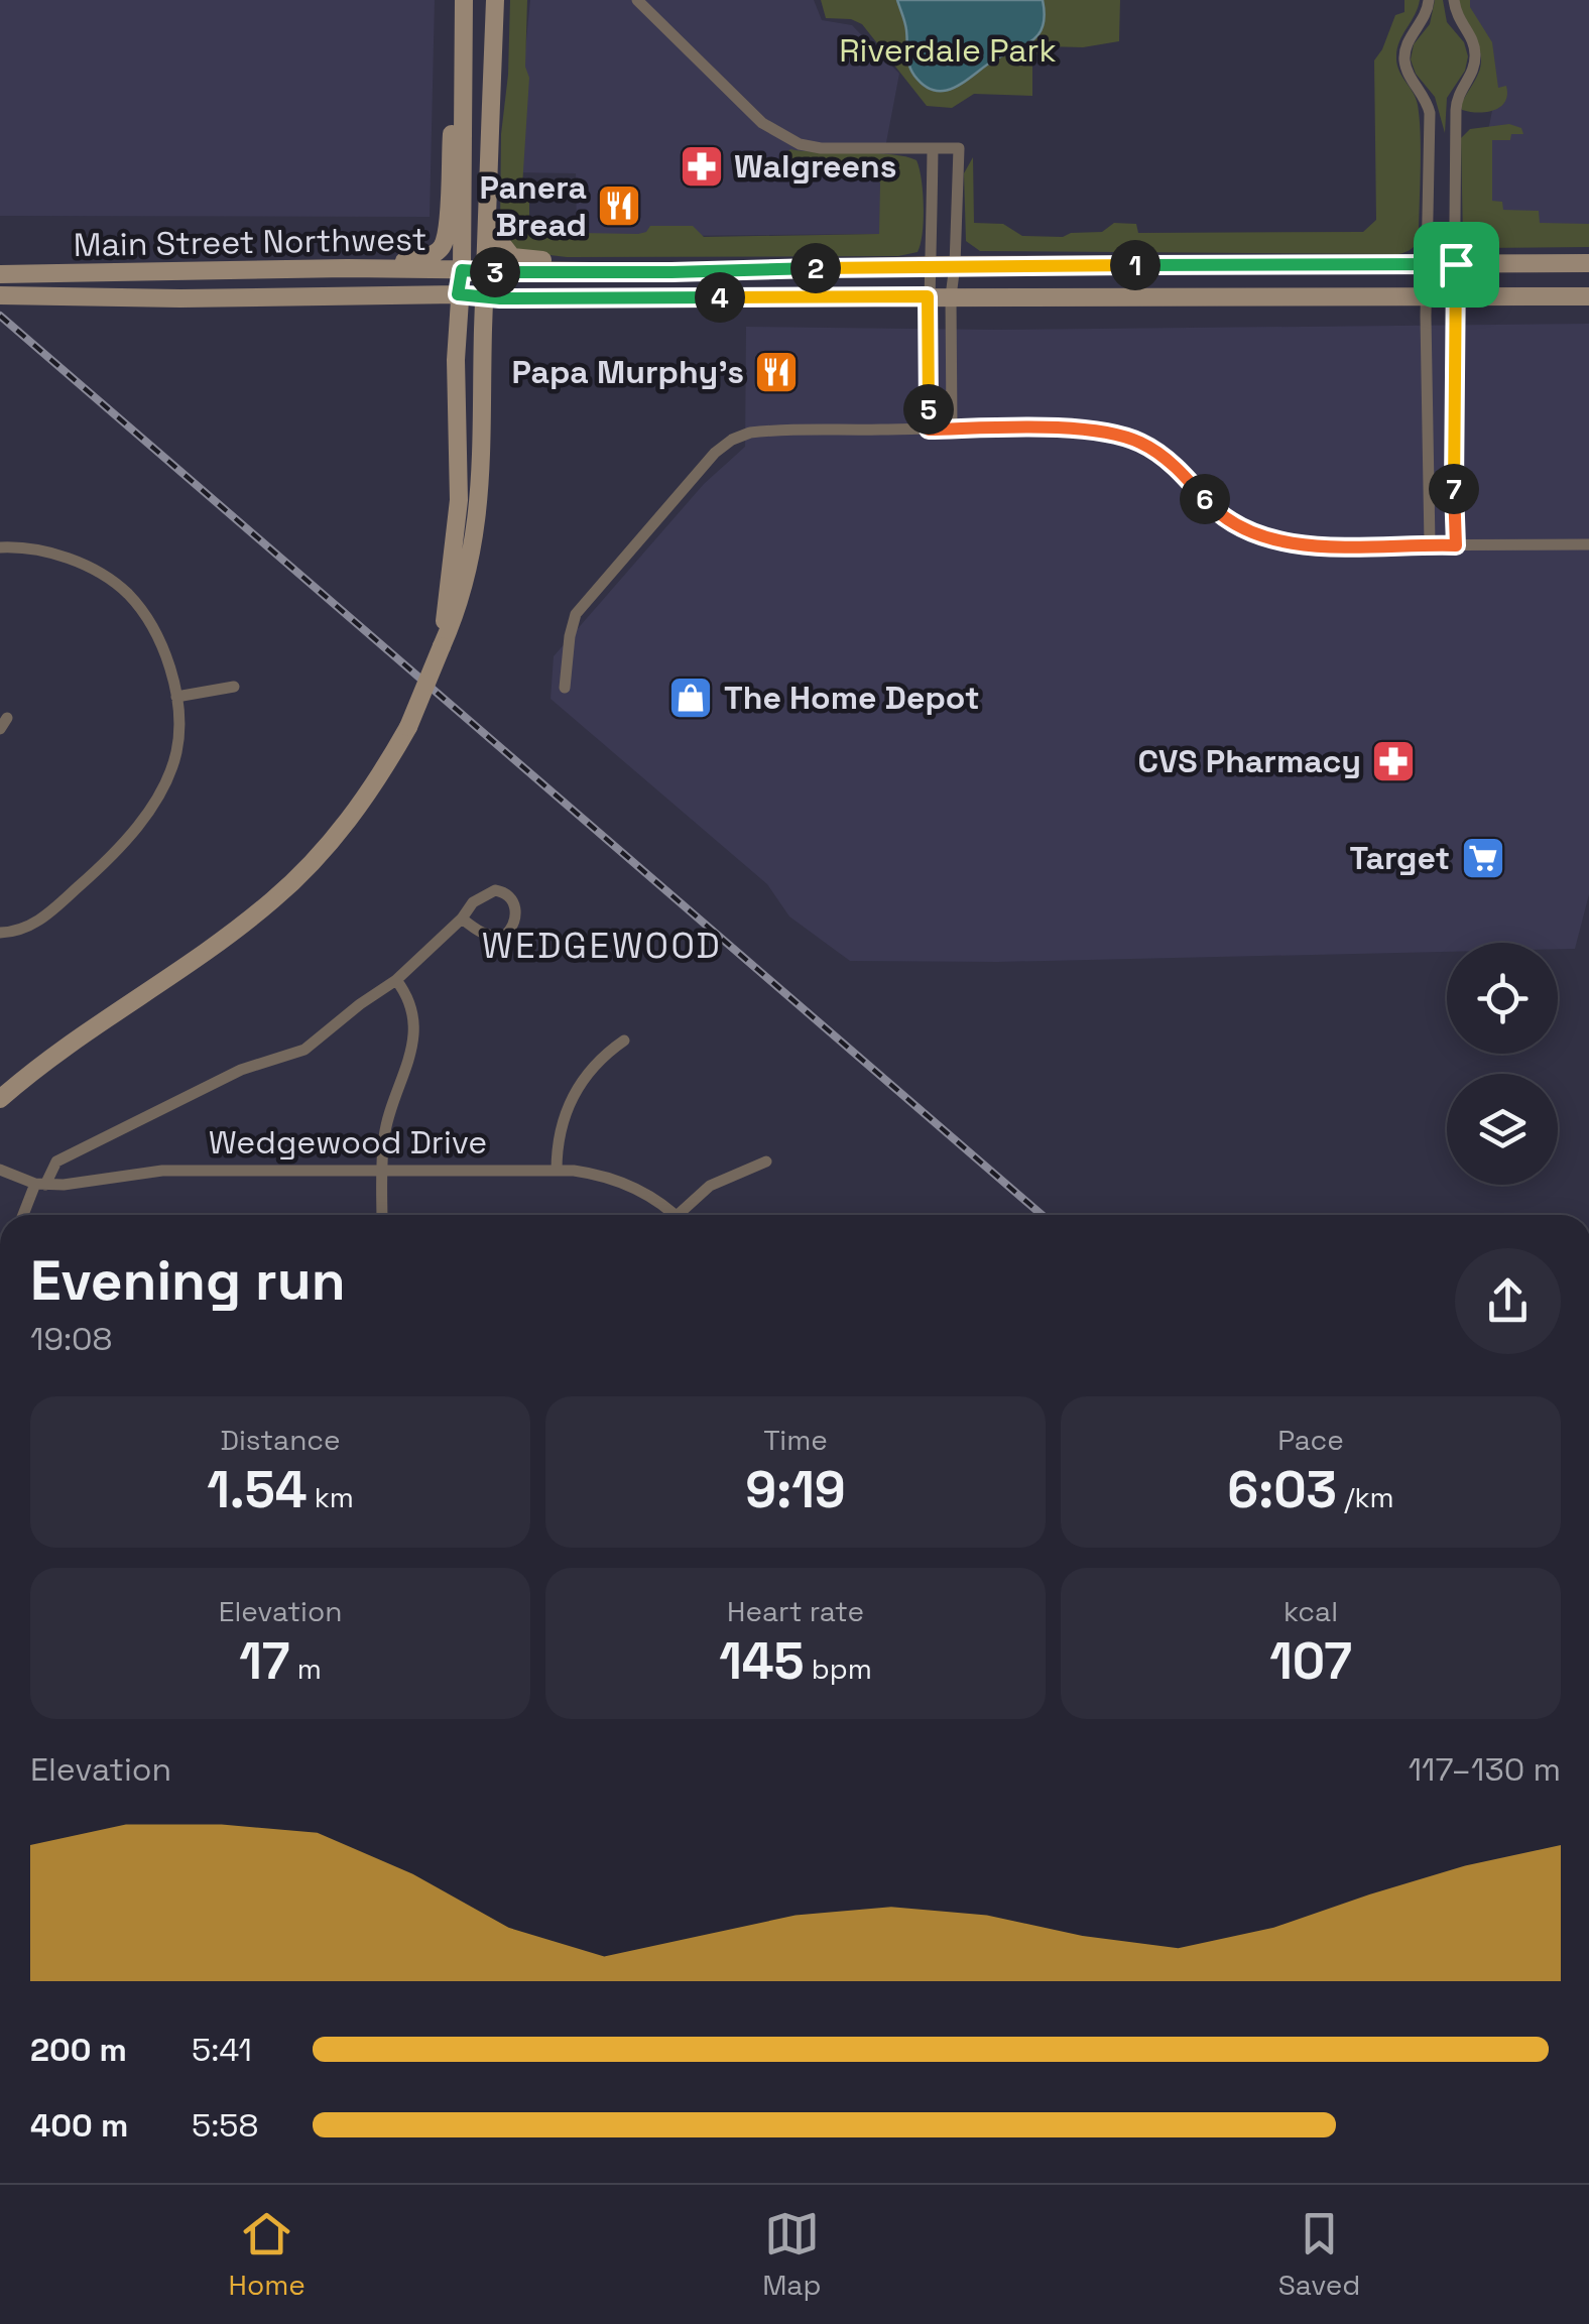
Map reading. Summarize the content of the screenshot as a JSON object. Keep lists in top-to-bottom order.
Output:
{
  "streets": {
    "main road": ["Main Street Northwest"],
    "street": ["Wedgewood Drive"]
  },
  "districts": ["WEDGEWOOD"],
  "parks": ["Riverdale Park"],
  "places": {
    "pharmacy": ["Walgreens", "CVS Pharmacy"],
    "restaurant": ["Panera Bread", "Papa Murphy's"],
    "shop": ["The Home Depot"],
    "supermarket": ["Target"]
  },
  "page": {
    "pins": [
      "1",
      "2",
      "3",
      "4",
      "5",
      "7",
      "6"
    ],
    "heading": ["Evening run", "19:08"],
    "stats": [
      ["Distance", "1.54 km"],
      ["Time", "9:19"],
      ["Pace", "6:03 /km"],
      ["Elevation", "17 m"],
      ["Heart rate", "145 bpm"],
      ["kcal", "107"]
    ],
    "chart": ["Elevation", "117–130 m"],
    "list": [
      {
        "name": "200 m",
        "note": "5:41"
      },
      {
        "name": "400 m",
        "note": "5:58"
      }
    ],
    "tabs": ["Home", "Map", "Saved"]
  }
}
